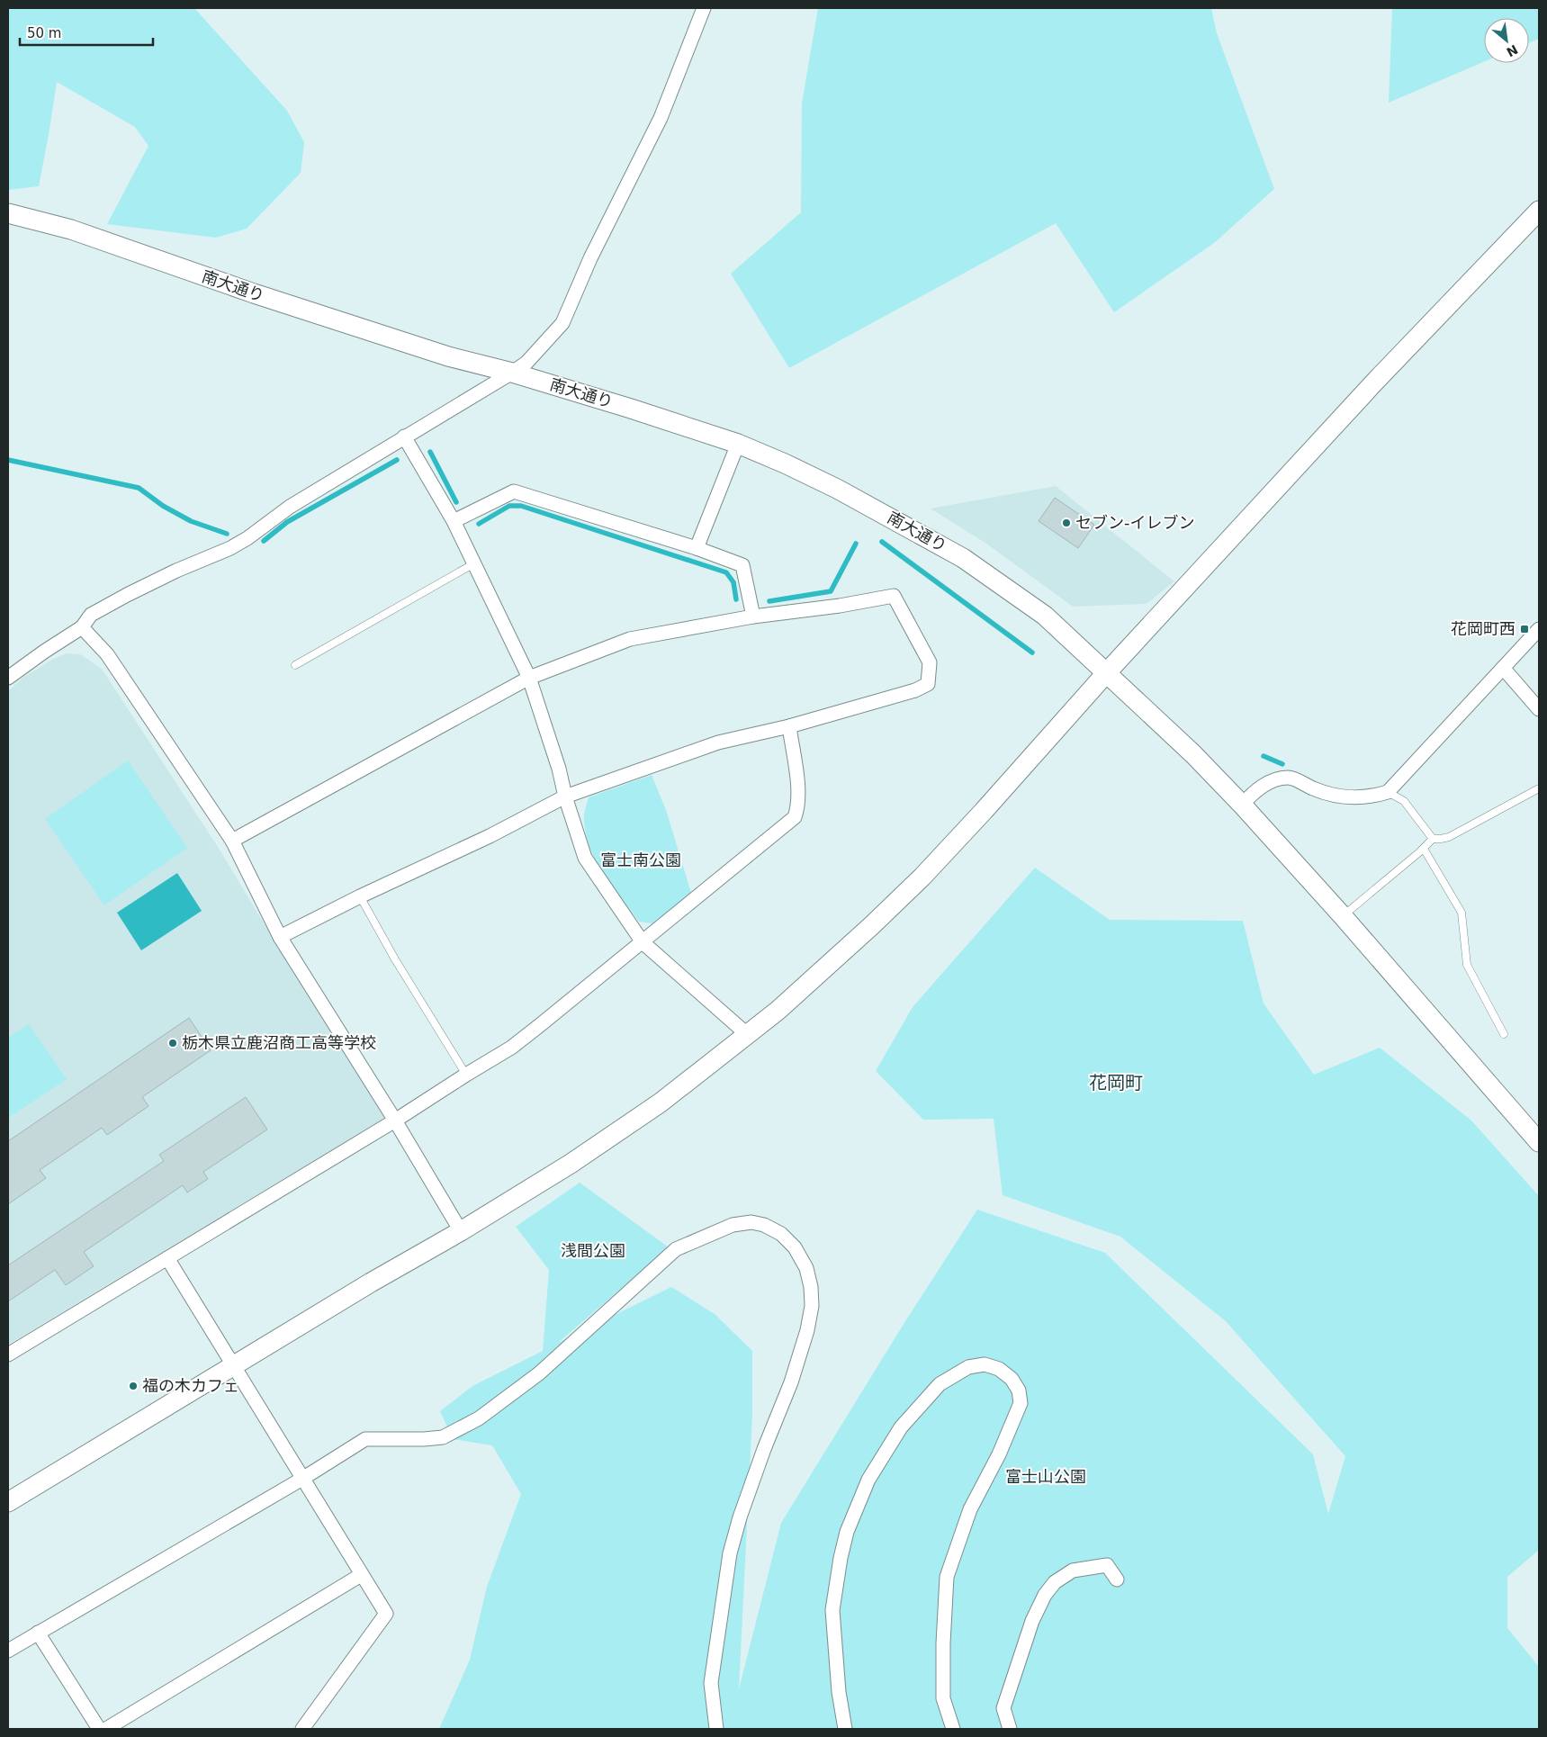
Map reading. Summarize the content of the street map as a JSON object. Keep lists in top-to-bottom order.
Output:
{
  "streets": {
    "street": ["南大通り"]
  },
  "districts": ["花岡町"],
  "parks": ["富士南公園", "浅間公園", "富士山公園"],
  "places": {
    "other": ["セブン-イレブン", "栃木県立鹿沼商工高等学校", "福の木カフェ"],
    "transit": ["花岡町西"]
  },
  "scale_bar": "50 m",
  "north": "bottom right"
}
